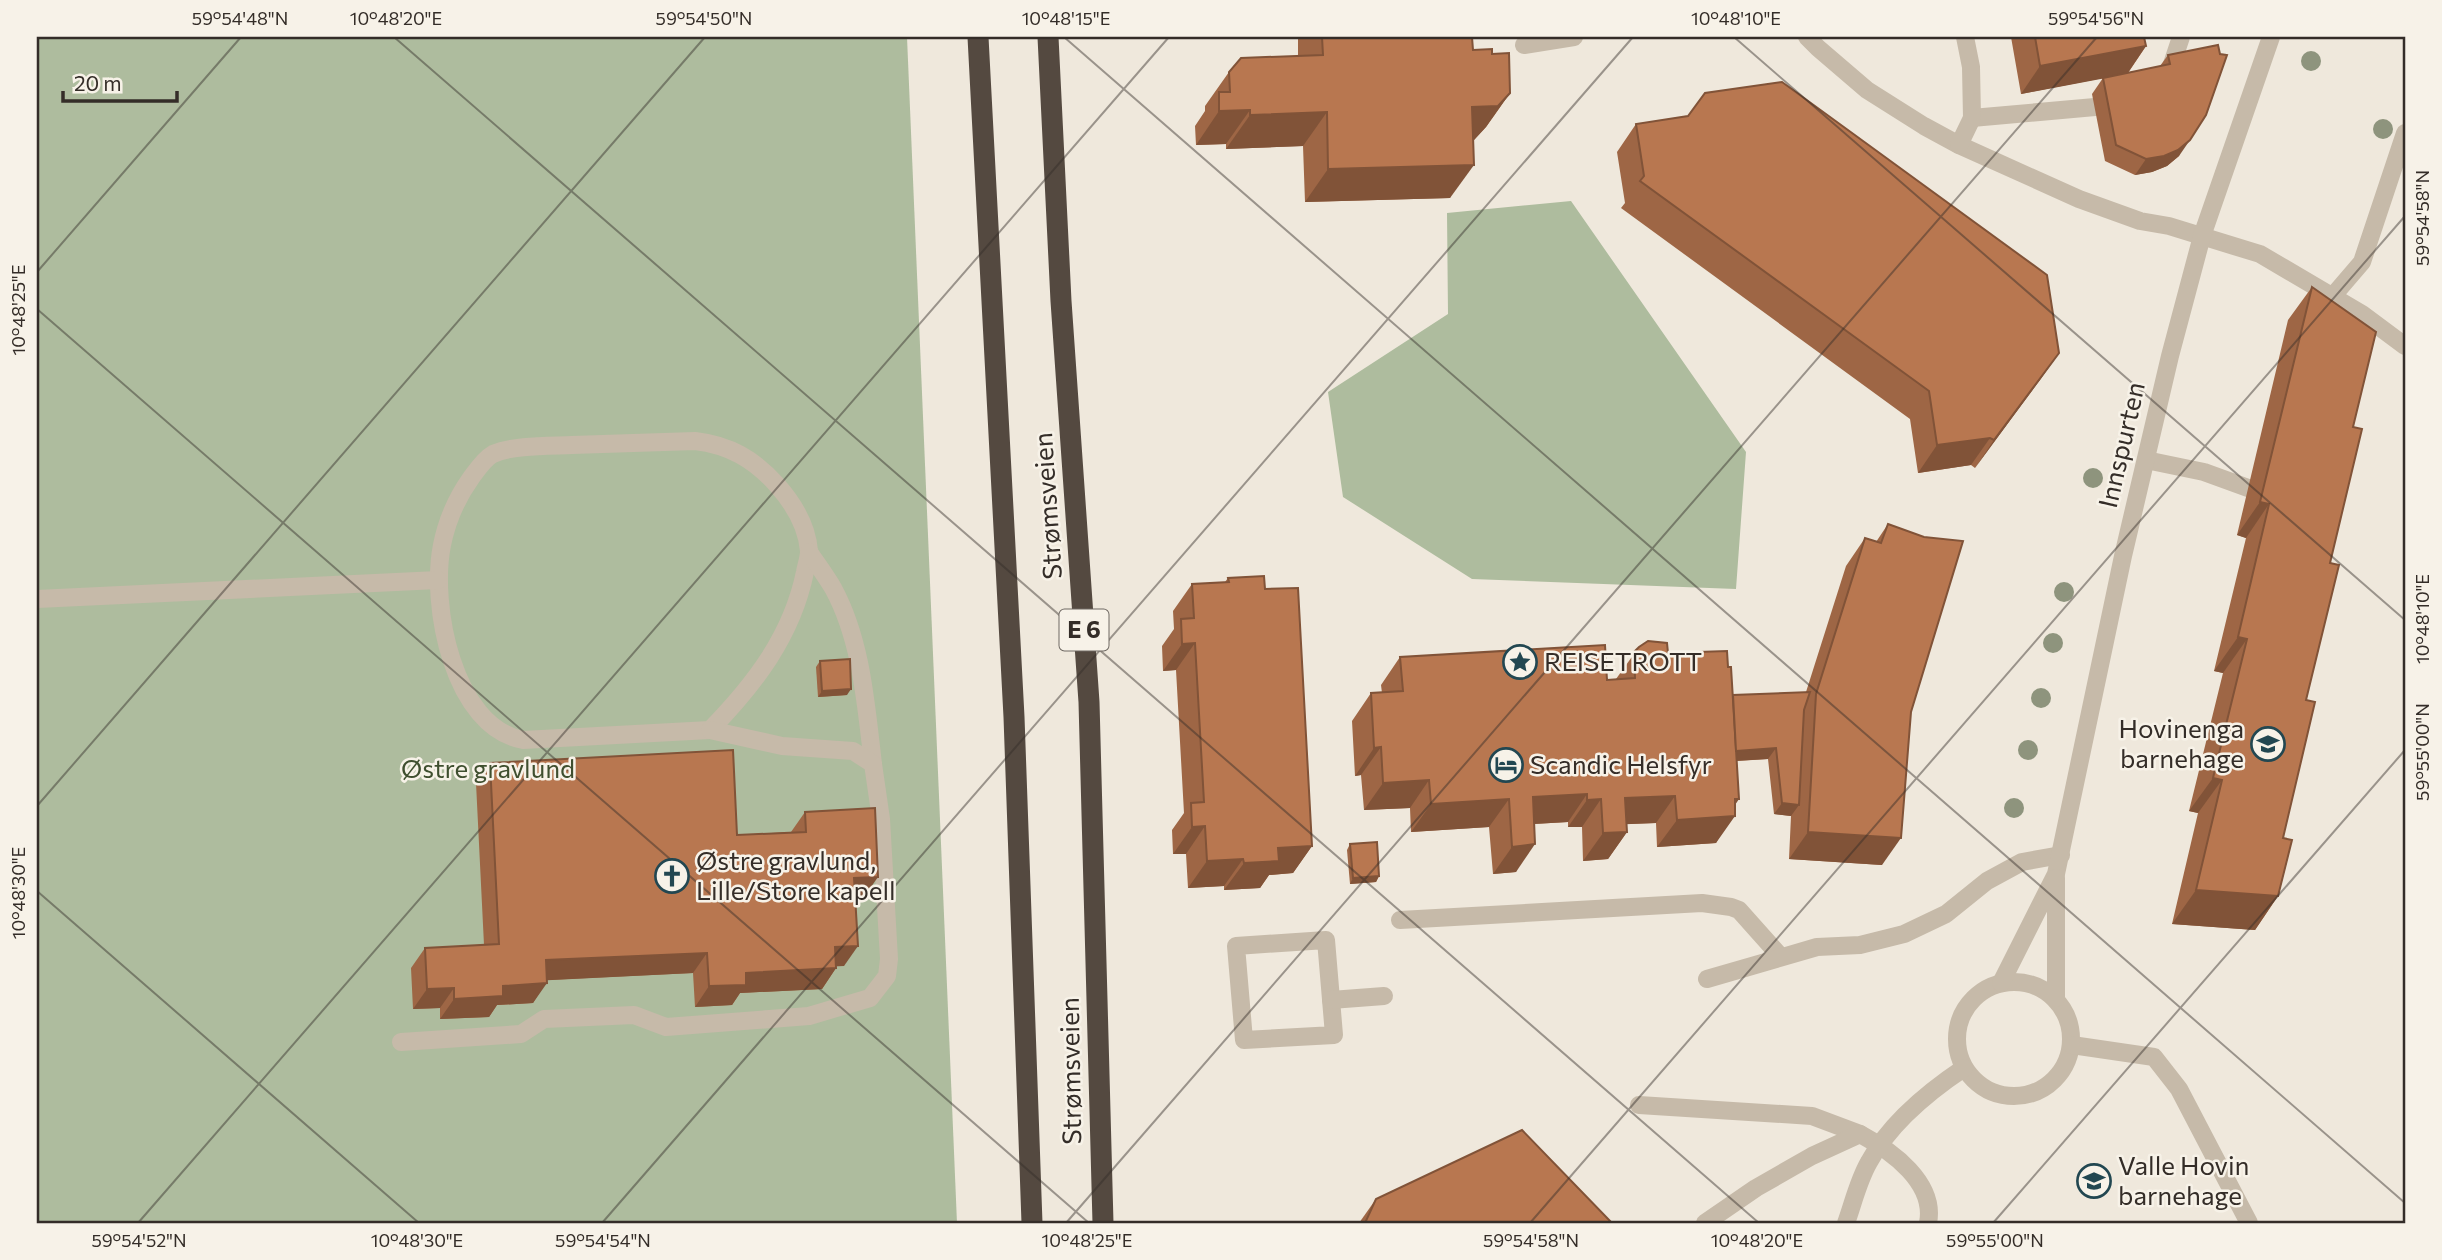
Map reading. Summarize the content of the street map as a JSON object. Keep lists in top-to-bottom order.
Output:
{
  "streets": {
    "highway": ["Strømsveien", "E 6"],
    "street": ["Innspurten"]
  },
  "parks": ["Østre gravlund"],
  "places": {
    "place": ["REISETROTT"],
    "school or university": ["Hovinenga barnehage", "Valle Hovin barnehage"],
    "hotel": ["Scandic Helsfyr"],
    "church": ["Østre gravlund, Lille/Store kapell"]
  },
  "scale_bar": "20 m",
  "coordinates": [
    "59°54'48\"N",
    "10°48'20\"E",
    "59°54'50\"N",
    "10°48'15\"E",
    "10°48'10\"E",
    "59°54'56\"N",
    "59°54'58\"N",
    "10°48'25\"E",
    "59°55'00\"N",
    "10°48'30\"E",
    "59°54'52\"N",
    "59°54'54\"N"
  ]
}
